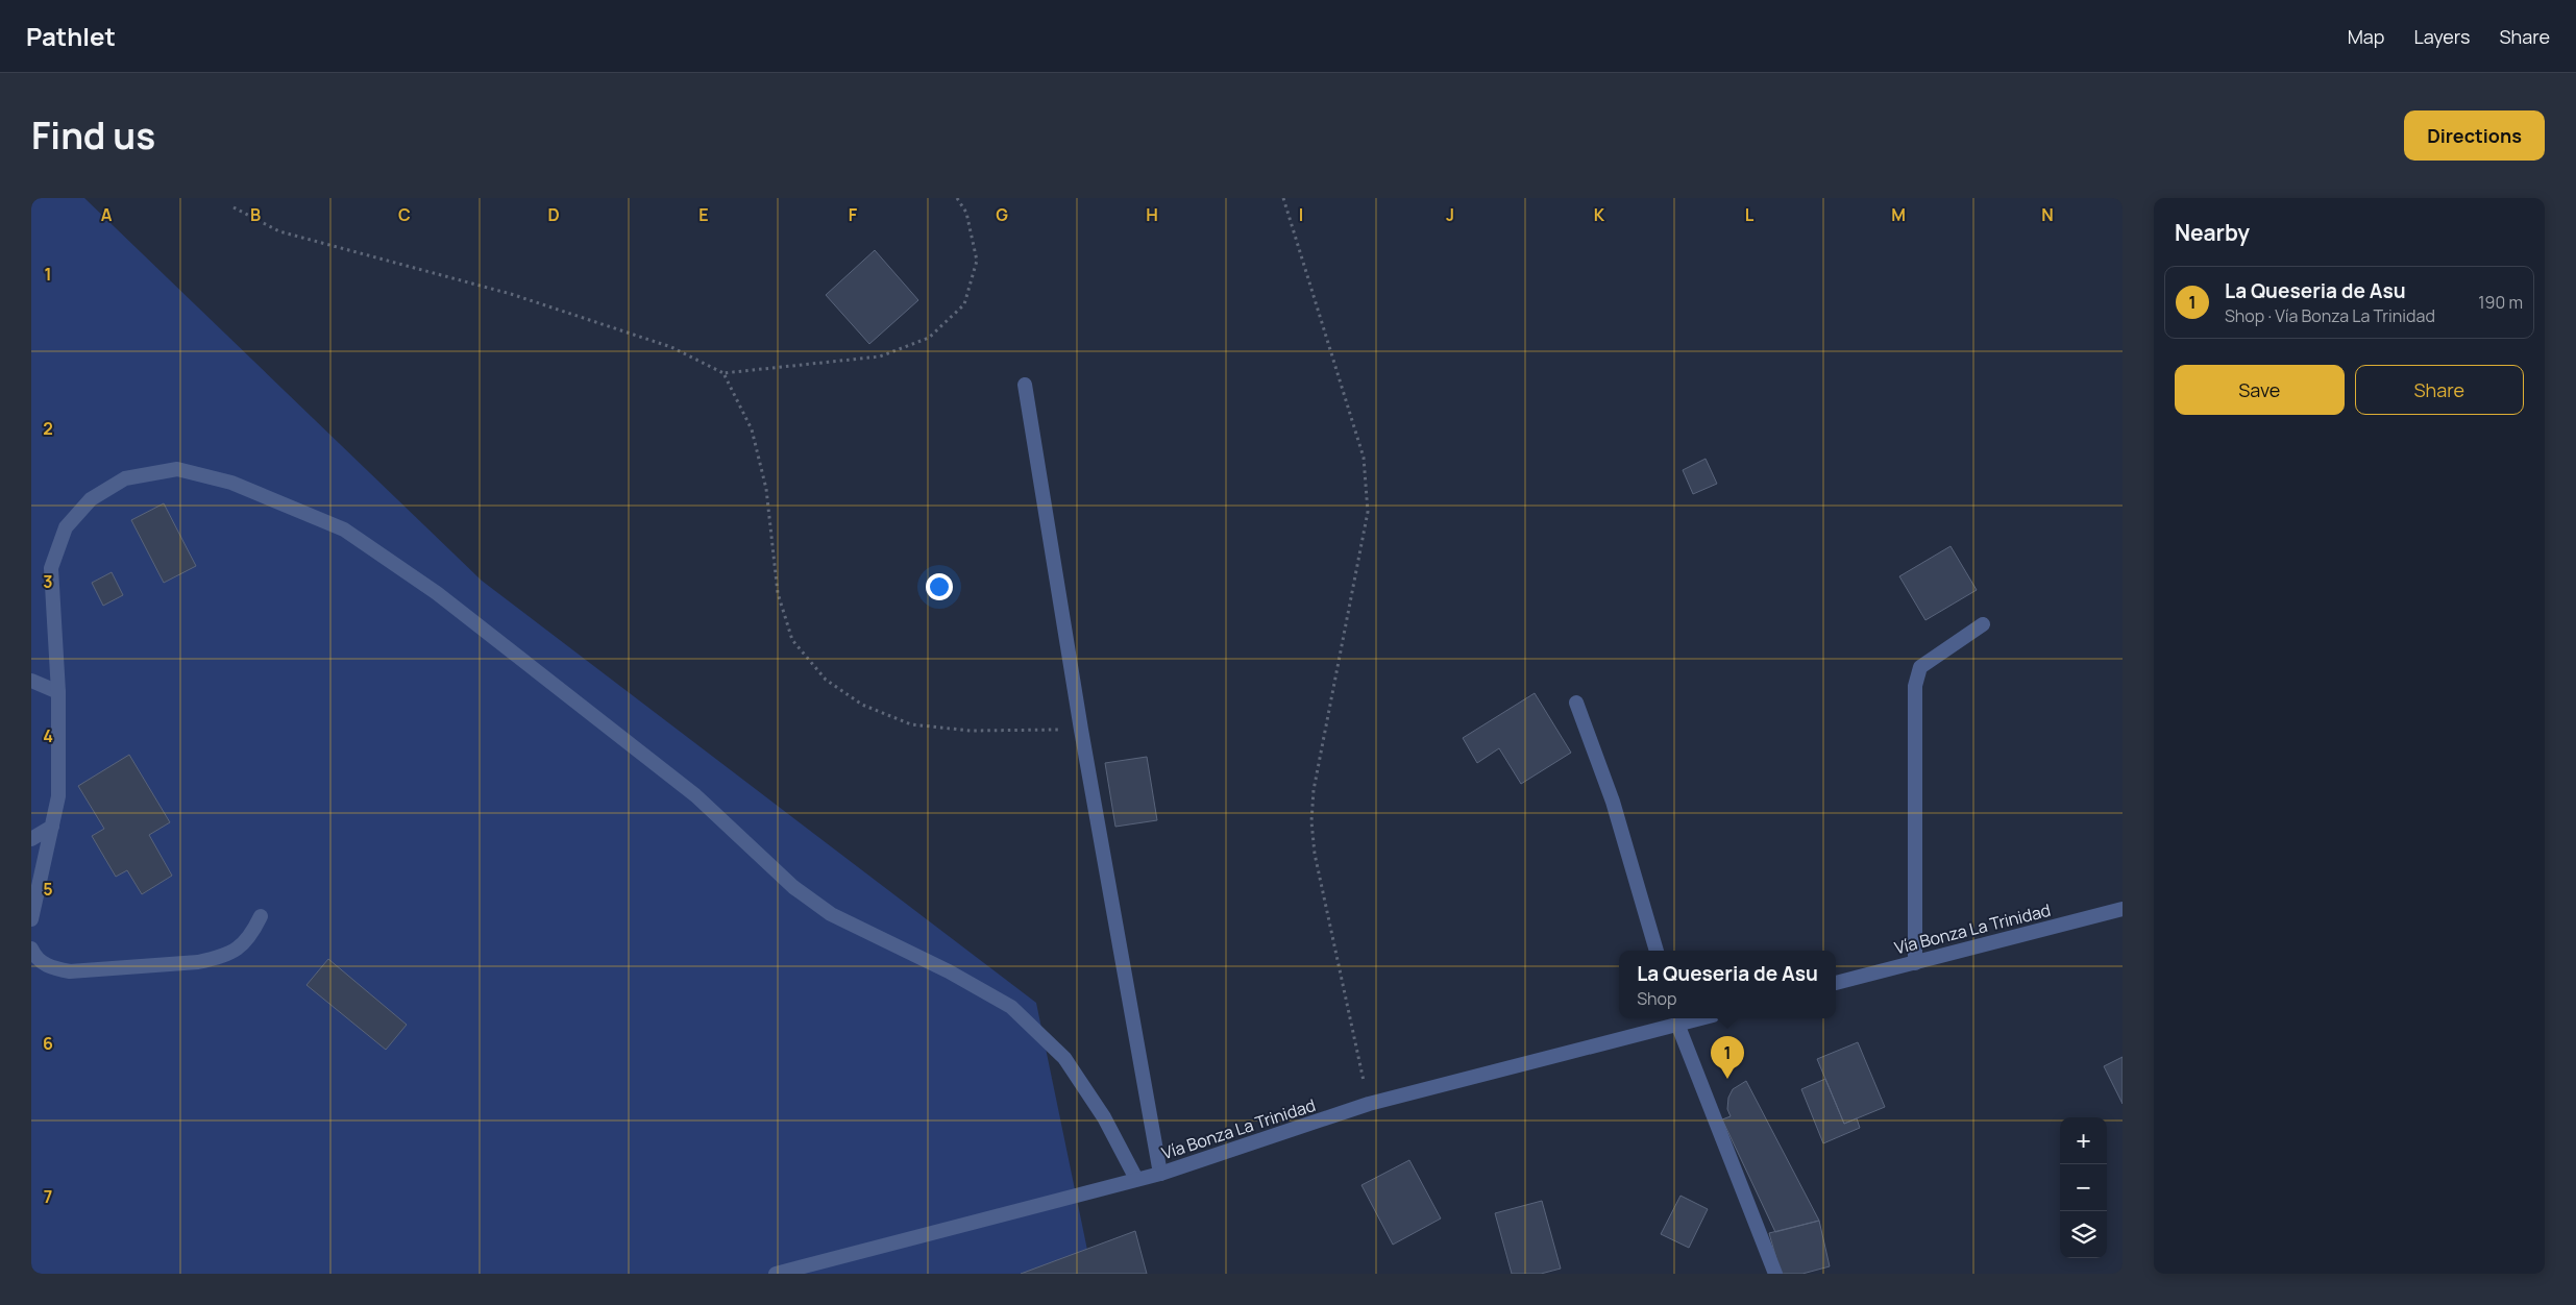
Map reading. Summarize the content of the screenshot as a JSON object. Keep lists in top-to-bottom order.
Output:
{
  "streets": {
    "street": ["Vía Bonza La Trinidad"]
  },
  "page": {
    "header": "Pathlet",
    "nav": ["Map", "Layers", "Share"],
    "title": "Find us",
    "buttons": [
      "Directions",
      ["Save", "Share"]
    ],
    "heading": "Nearby",
    "list": [
      {
        "mark": "1",
        "name": "La Queseria de Asu",
        "note": "Shop · Vía Bonza La Trinidad",
        "value": "190 m"
      }
    ],
    "popup": ["La Queseria de Asu", "Shop"],
    "pins": "1",
    "map_buttons": ["+", "−"]
  },
  "grid": {
    "columns": [
      "A",
      "B",
      "C",
      "D",
      "E",
      "F",
      "G",
      "H",
      "I",
      "J",
      "K",
      "L",
      "M",
      "N"
    ],
    "rows": [
      "1",
      "2",
      "3",
      "4",
      "5",
      "6",
      "7"
    ]
  }
}
